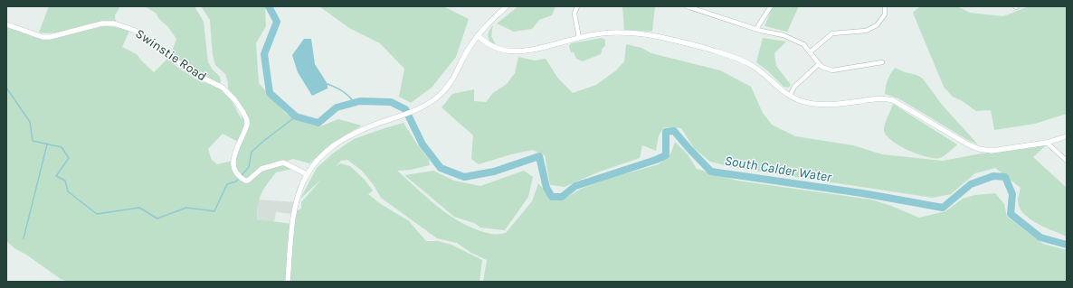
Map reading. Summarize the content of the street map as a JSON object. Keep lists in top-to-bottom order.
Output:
{
  "streets": {
    "street": ["Swinstie Road"]
  },
  "water": ["South Calder Water"]
}
